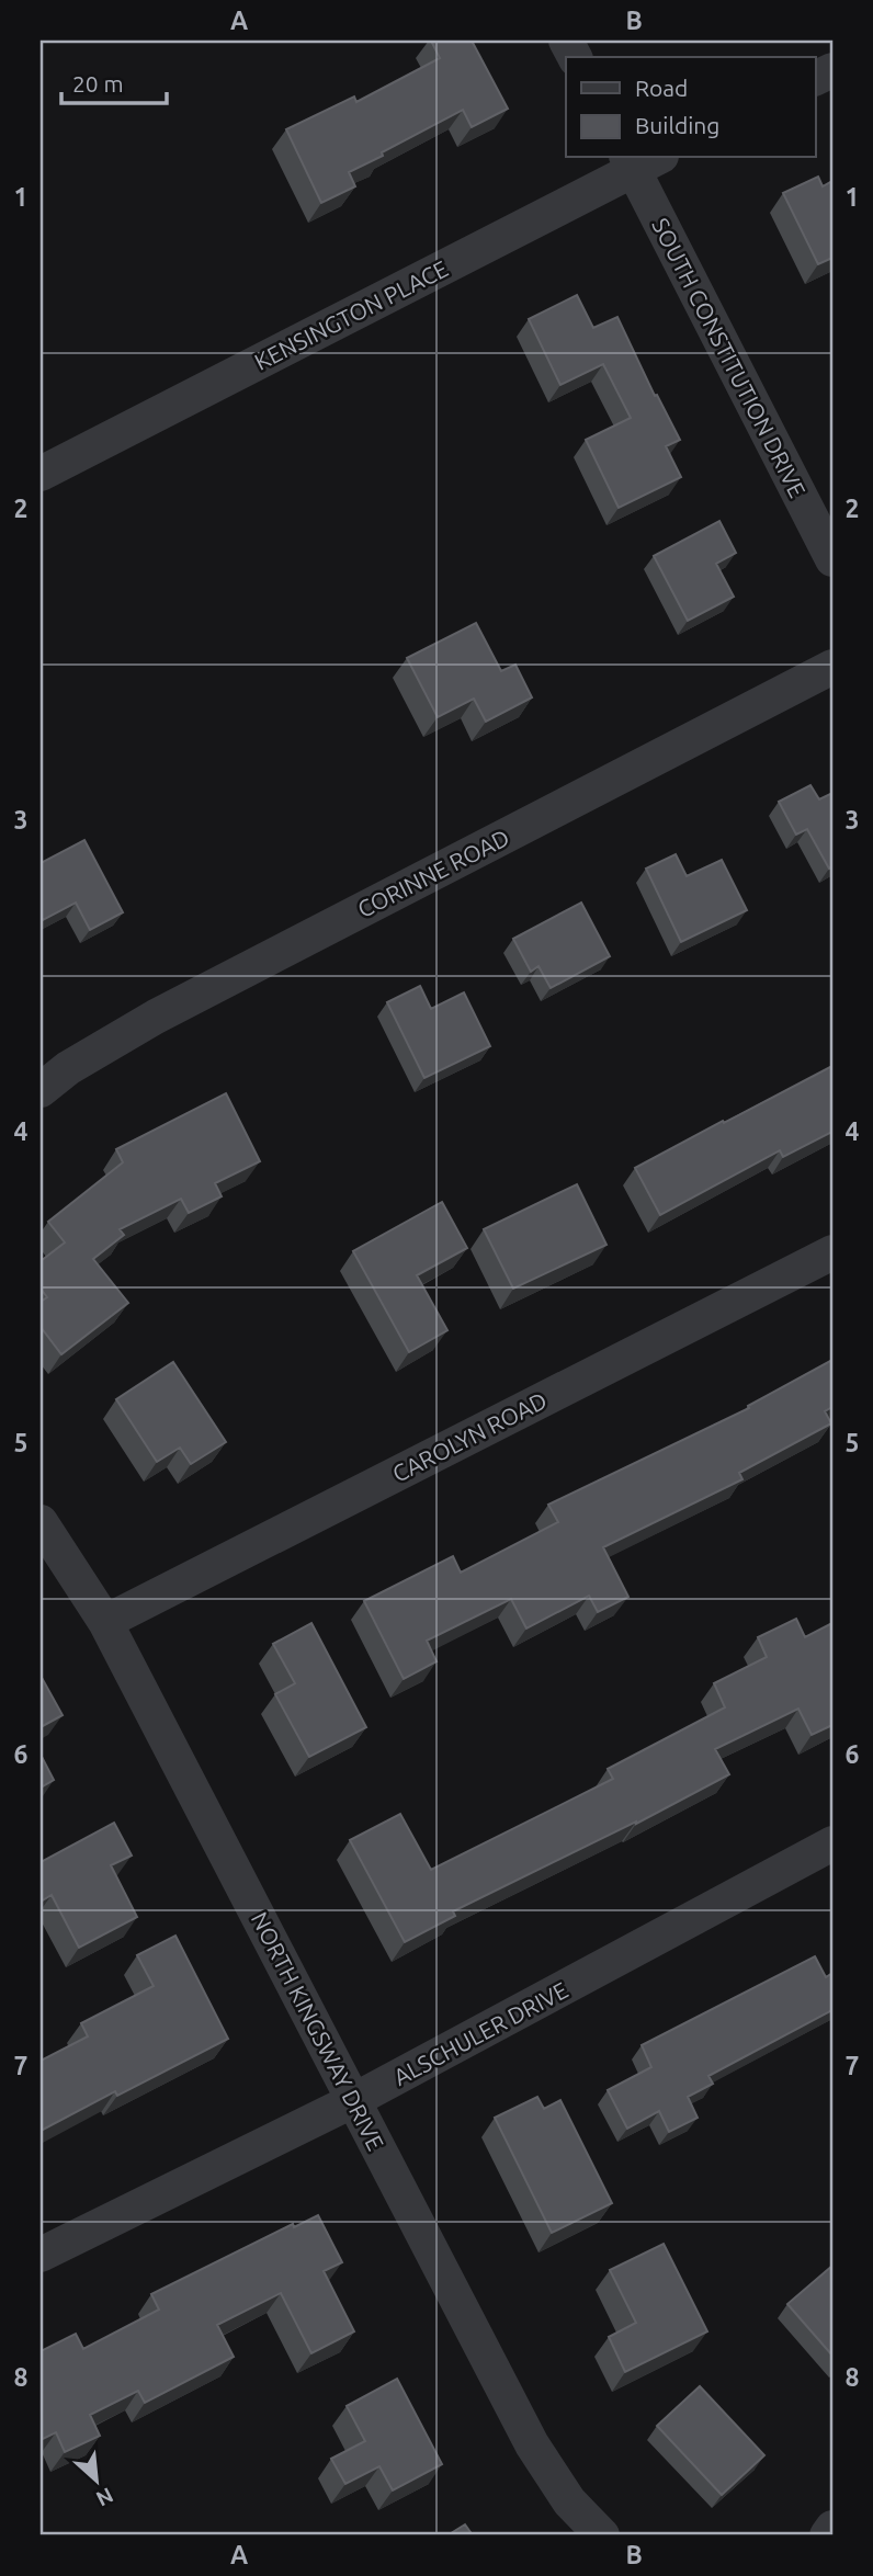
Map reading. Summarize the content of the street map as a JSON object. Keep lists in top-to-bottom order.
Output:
{
  "streets": {
    "street": [
      "KENSINGTON PLACE",
      "SOUTH CONSTITUTION DRIVE",
      "CORINNE ROAD",
      "CAROLYN ROAD",
      "NORTH KINGSWAY DRIVE",
      "ALSCHULER DRIVE"
    ]
  },
  "crossings": [
    ["KENSINGTON PLACE", "SOUTH CONSTITUTION DRIVE"],
    ["CAROLYN ROAD", "NORTH KINGSWAY DRIVE"],
    ["NORTH KINGSWAY DRIVE", "ALSCHULER DRIVE"]
  ],
  "legend": ["Road", "Building"],
  "scale_bar": "20 m",
  "north": "bottom right",
  "grid": {
    "columns": ["A", "B"],
    "rows": [
      "1",
      "2",
      "3",
      "4",
      "5",
      "6",
      "7",
      "8"
    ]
  }
}
